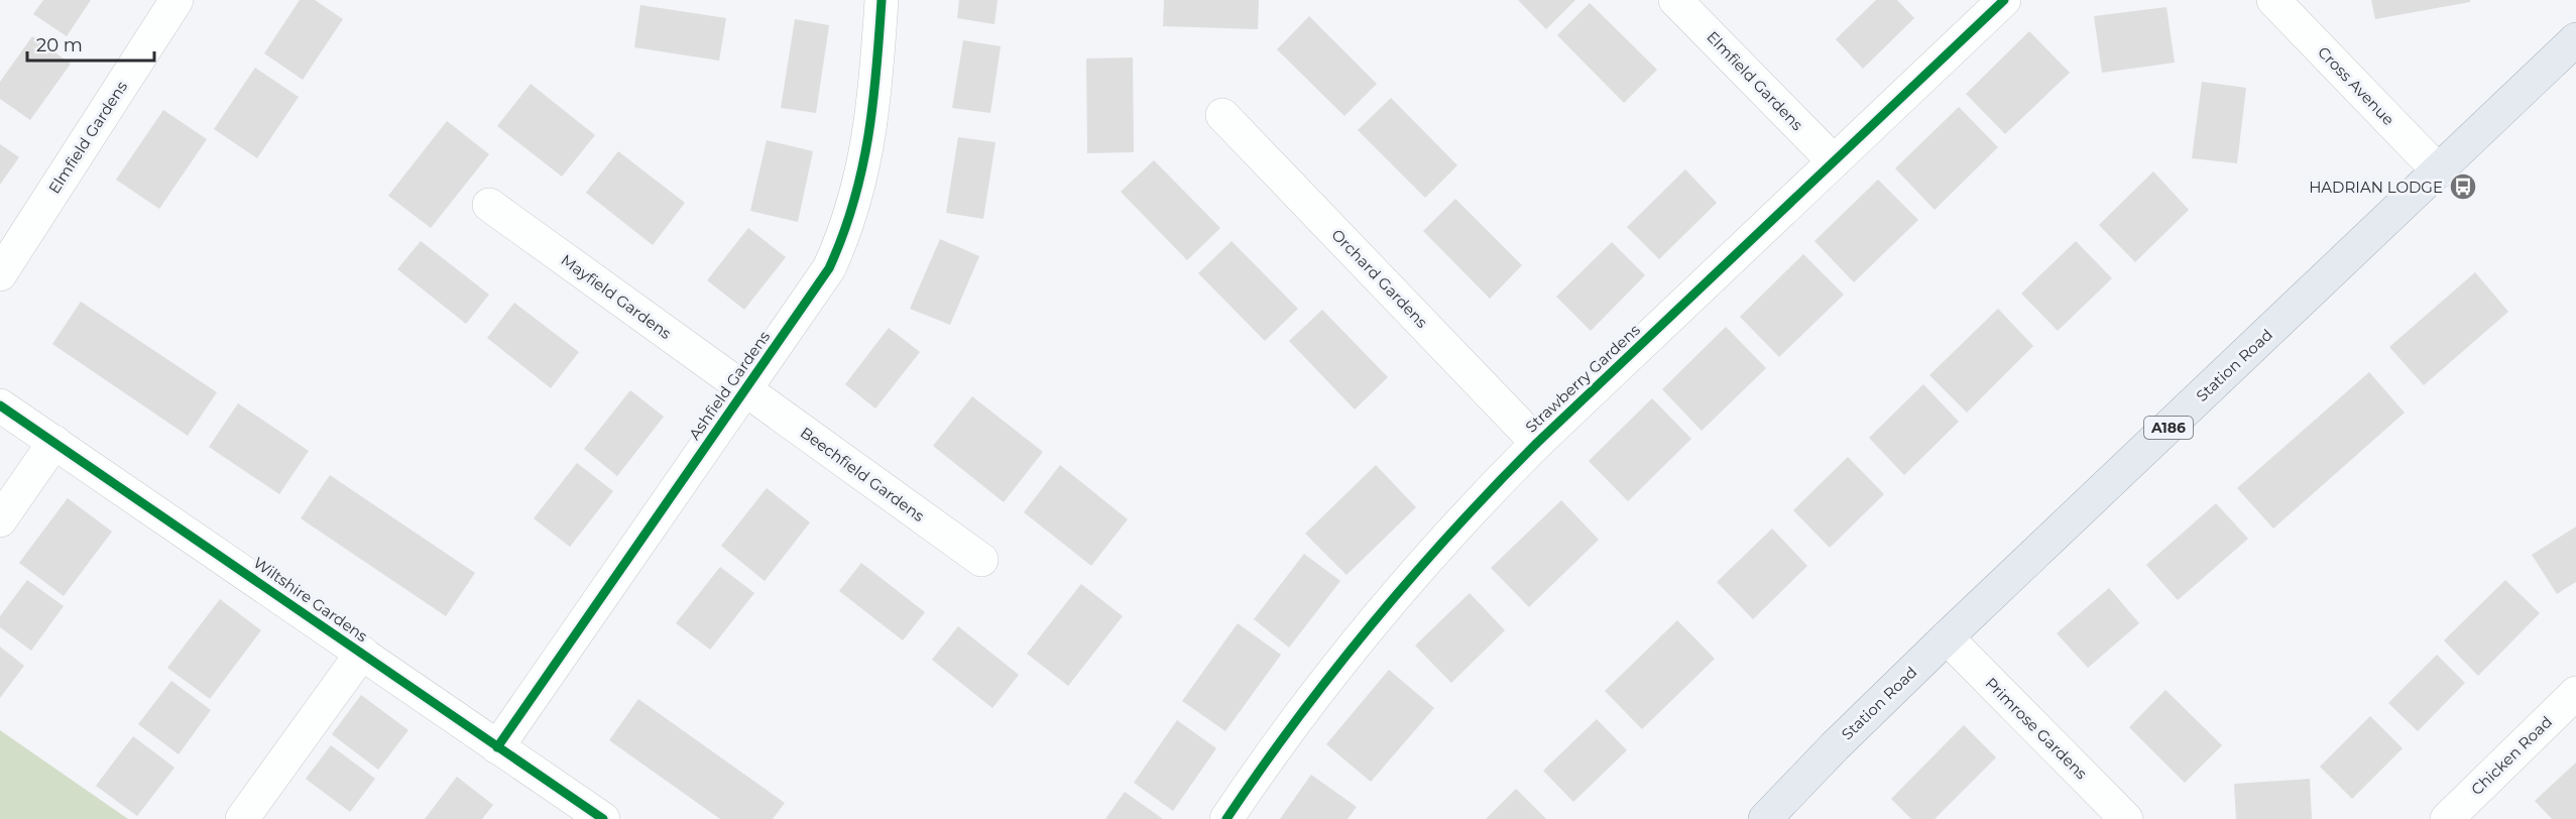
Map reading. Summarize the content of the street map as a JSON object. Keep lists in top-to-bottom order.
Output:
{
  "streets": {
    "main road": ["Station Road", "A186"],
    "street": [
      "Elmfield Gardens",
      "Cross Avenue",
      "Orchard Gardens",
      "Mayfield Gardens",
      "Strawberry Gardens",
      "Ashfield Gardens",
      "Beechfield Gardens",
      "Wiltshire Gardens",
      "Primrose Gardens",
      "Chicken Road"
    ]
  },
  "crossings": [
    ["Elmfield Gardens", "Strawberry Gardens"],
    ["Cross Avenue", "Station Road"],
    ["Orchard Gardens", "Strawberry Gardens"],
    ["Mayfield Gardens", "Ashfield Gardens"],
    ["Mayfield Gardens", "Beechfield Gardens"],
    ["Station Road", "Primrose Gardens"],
    ["Ashfield Gardens", "Beechfield Gardens"],
    ["Ashfield Gardens", "Wiltshire Gardens"]
  ],
  "places": {
    "bus stop": ["HADRIAN LODGE"]
  },
  "scale_bar": "20 m"
}
